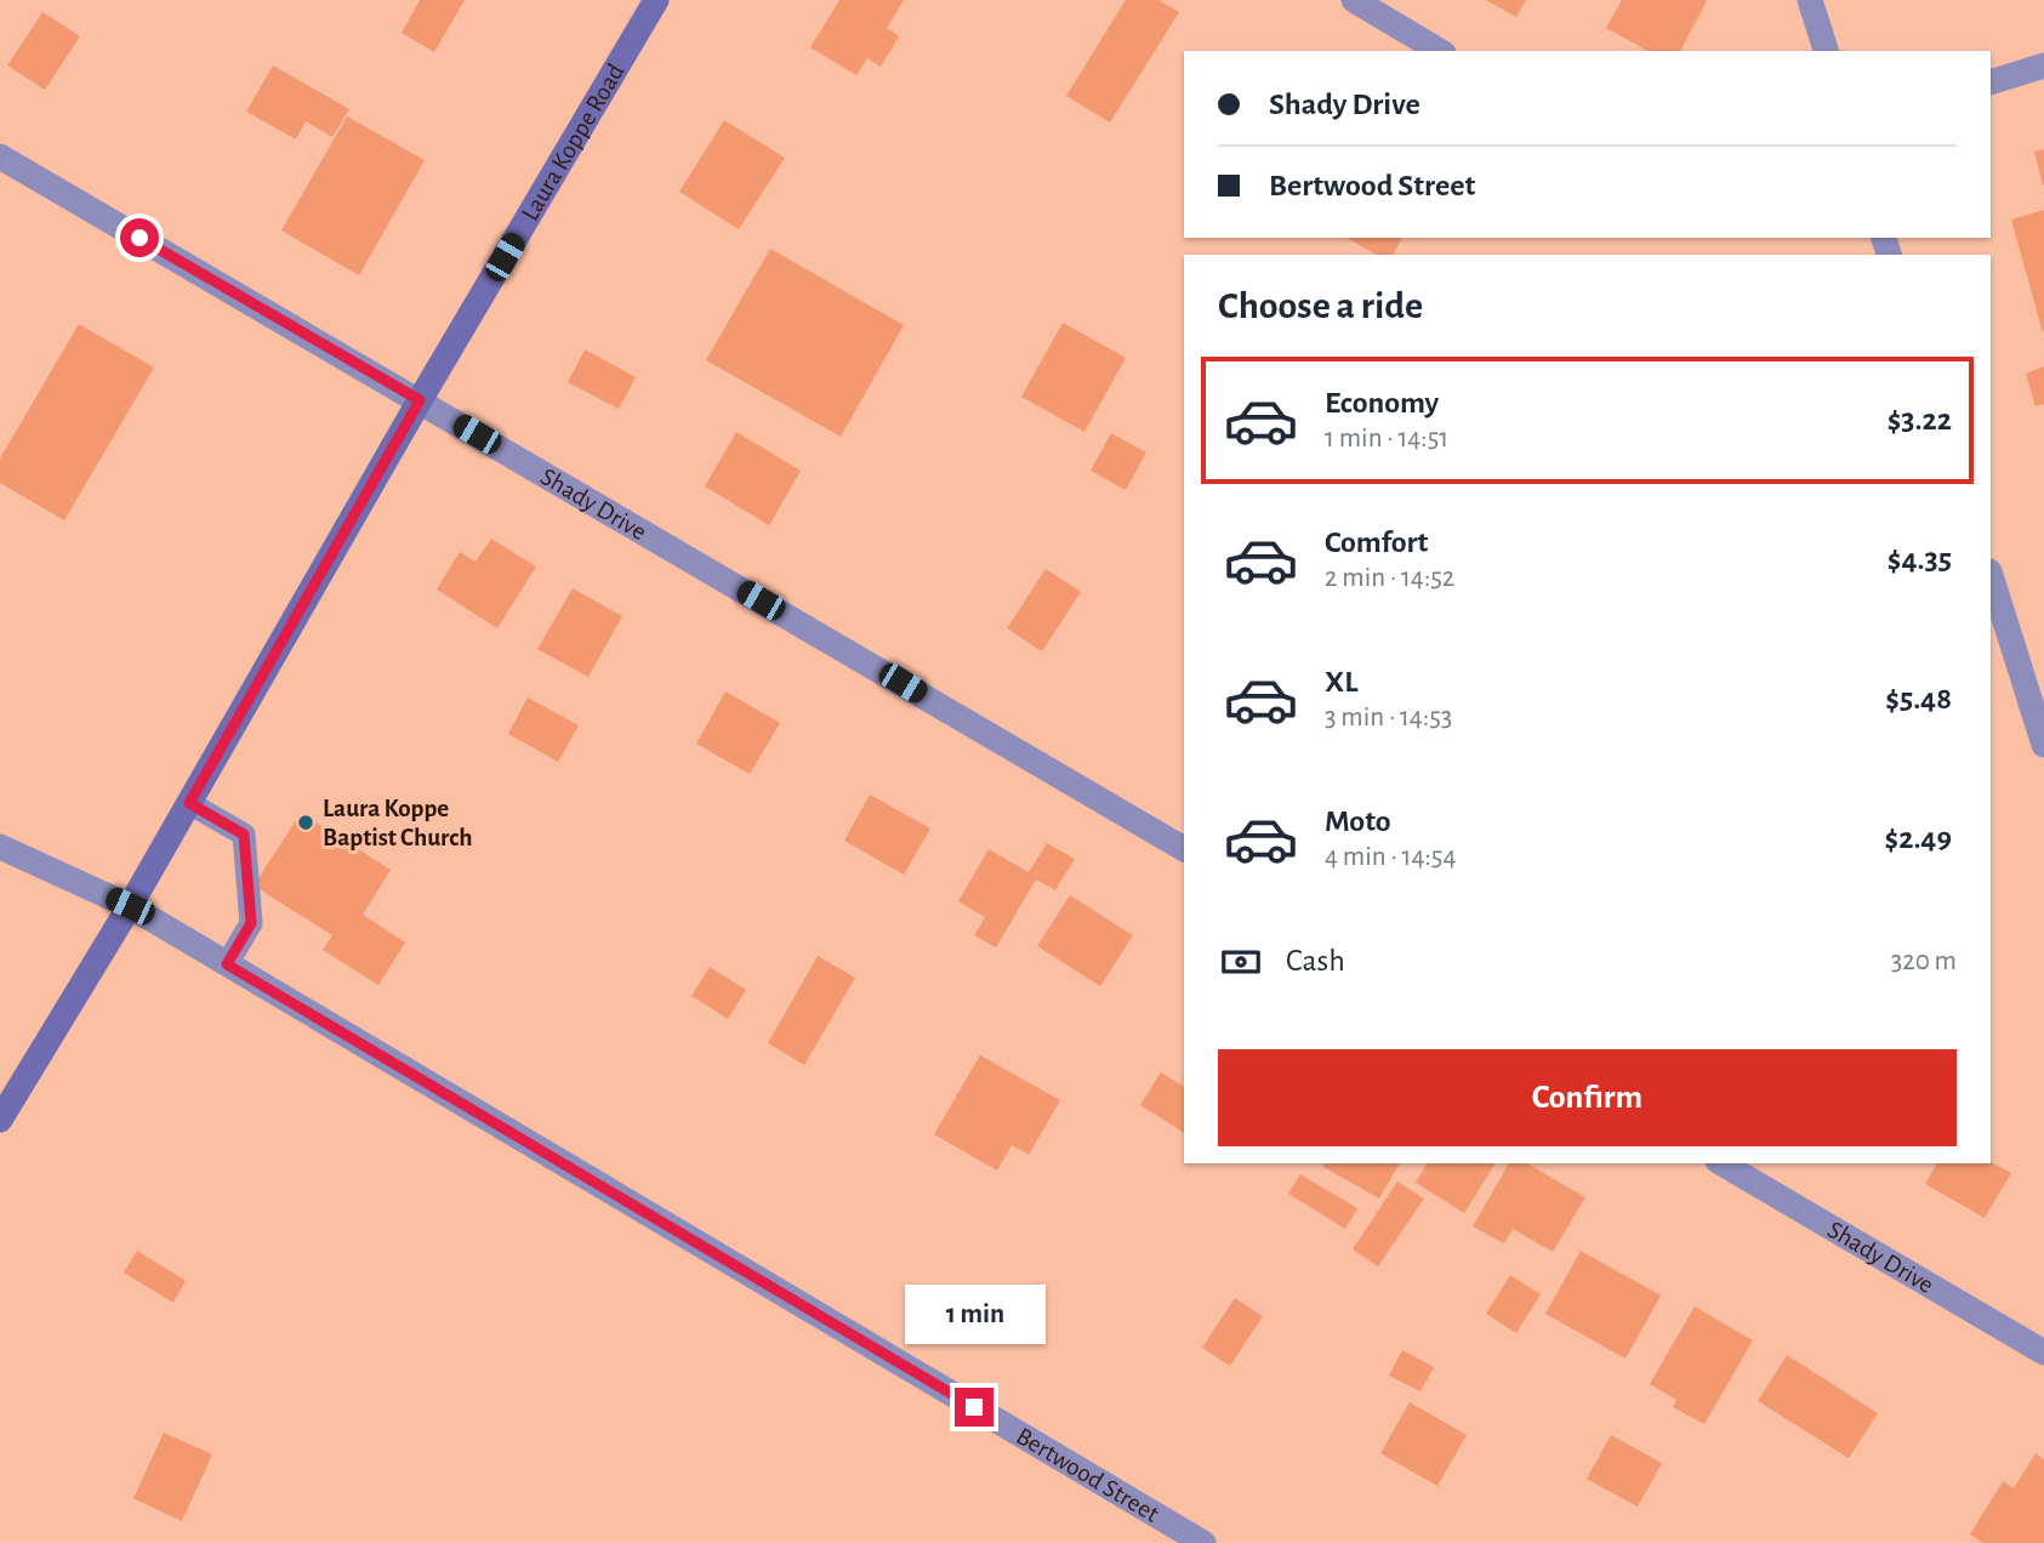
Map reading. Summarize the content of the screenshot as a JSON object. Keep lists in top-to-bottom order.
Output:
{
  "streets": {
    "street": ["Laura Koppe Road", "Shady Drive", "Bertwood Street"]
  },
  "crossings": [
    ["Laura Koppe Road", "Shady Drive"],
    ["Laura Koppe Road", "Bertwood Street"]
  ],
  "places": ["Laura Koppe Baptist Church"],
  "page": {
    "banner": ["Shady Drive", "Bertwood Street"],
    "heading": "Choose a ride",
    "list": [
      {
        "name": "Economy",
        "note": "1 min · 14:51",
        "value": "$3.22"
      },
      {
        "name": "Comfort",
        "note": "2 min · 14:52",
        "value": "$4.35"
      },
      {
        "name": "XL",
        "note": "3 min · 14:53",
        "value": "$5.48"
      },
      {
        "name": "Moto",
        "note": "4 min · 14:54",
        "value": "$2.49"
      }
    ],
    "pay": ["Cash", "320 m"],
    "buttons": "Confirm",
    "bubble": "1 min"
  }
}
